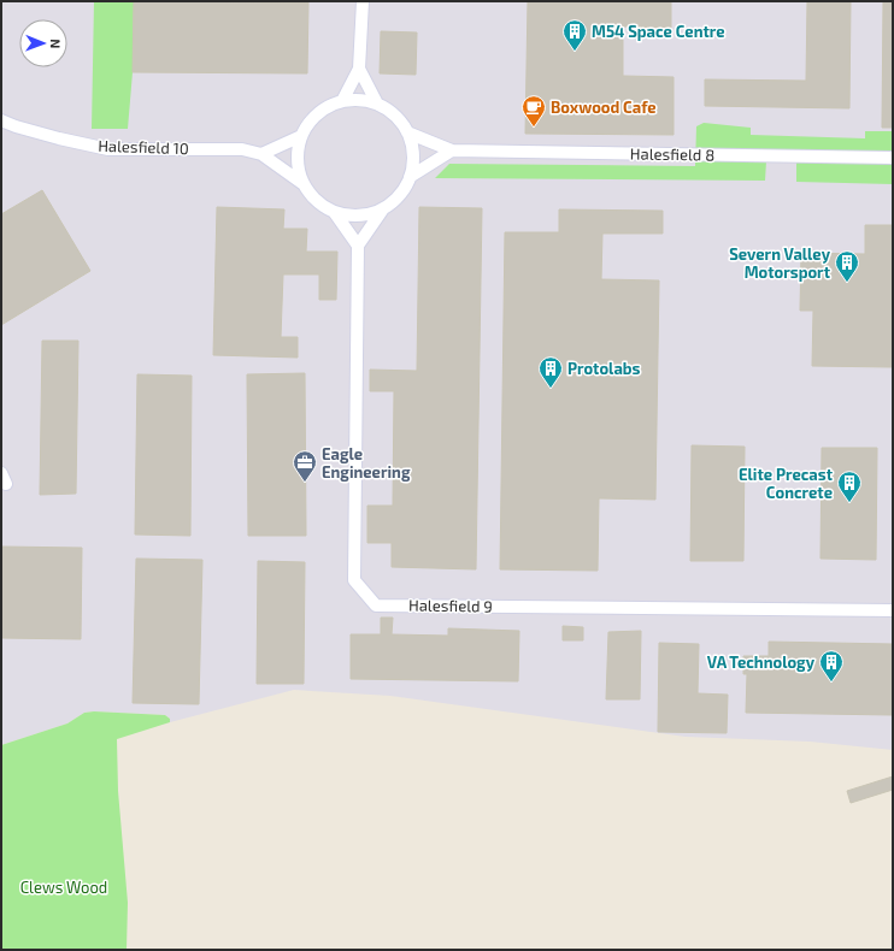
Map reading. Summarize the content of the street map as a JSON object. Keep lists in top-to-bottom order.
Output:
{
  "streets": {
    "street": ["Halesfield 10", "Halesfield 8", "Halesfield 9"]
  },
  "crossings": [
    ["Halesfield 10", "Halesfield 8"]
  ],
  "parks": ["Clews Wood"],
  "places": {
    "building": [
      "M54 Space Centre",
      "Severn Valley Motorsport",
      "Protolabs",
      "Elite Precast Concrete",
      "VA Technology"
    ],
    "cafe": ["Boxwood Cafe"],
    "office": ["Eagle Engineering"]
  },
  "north": "right"
}
